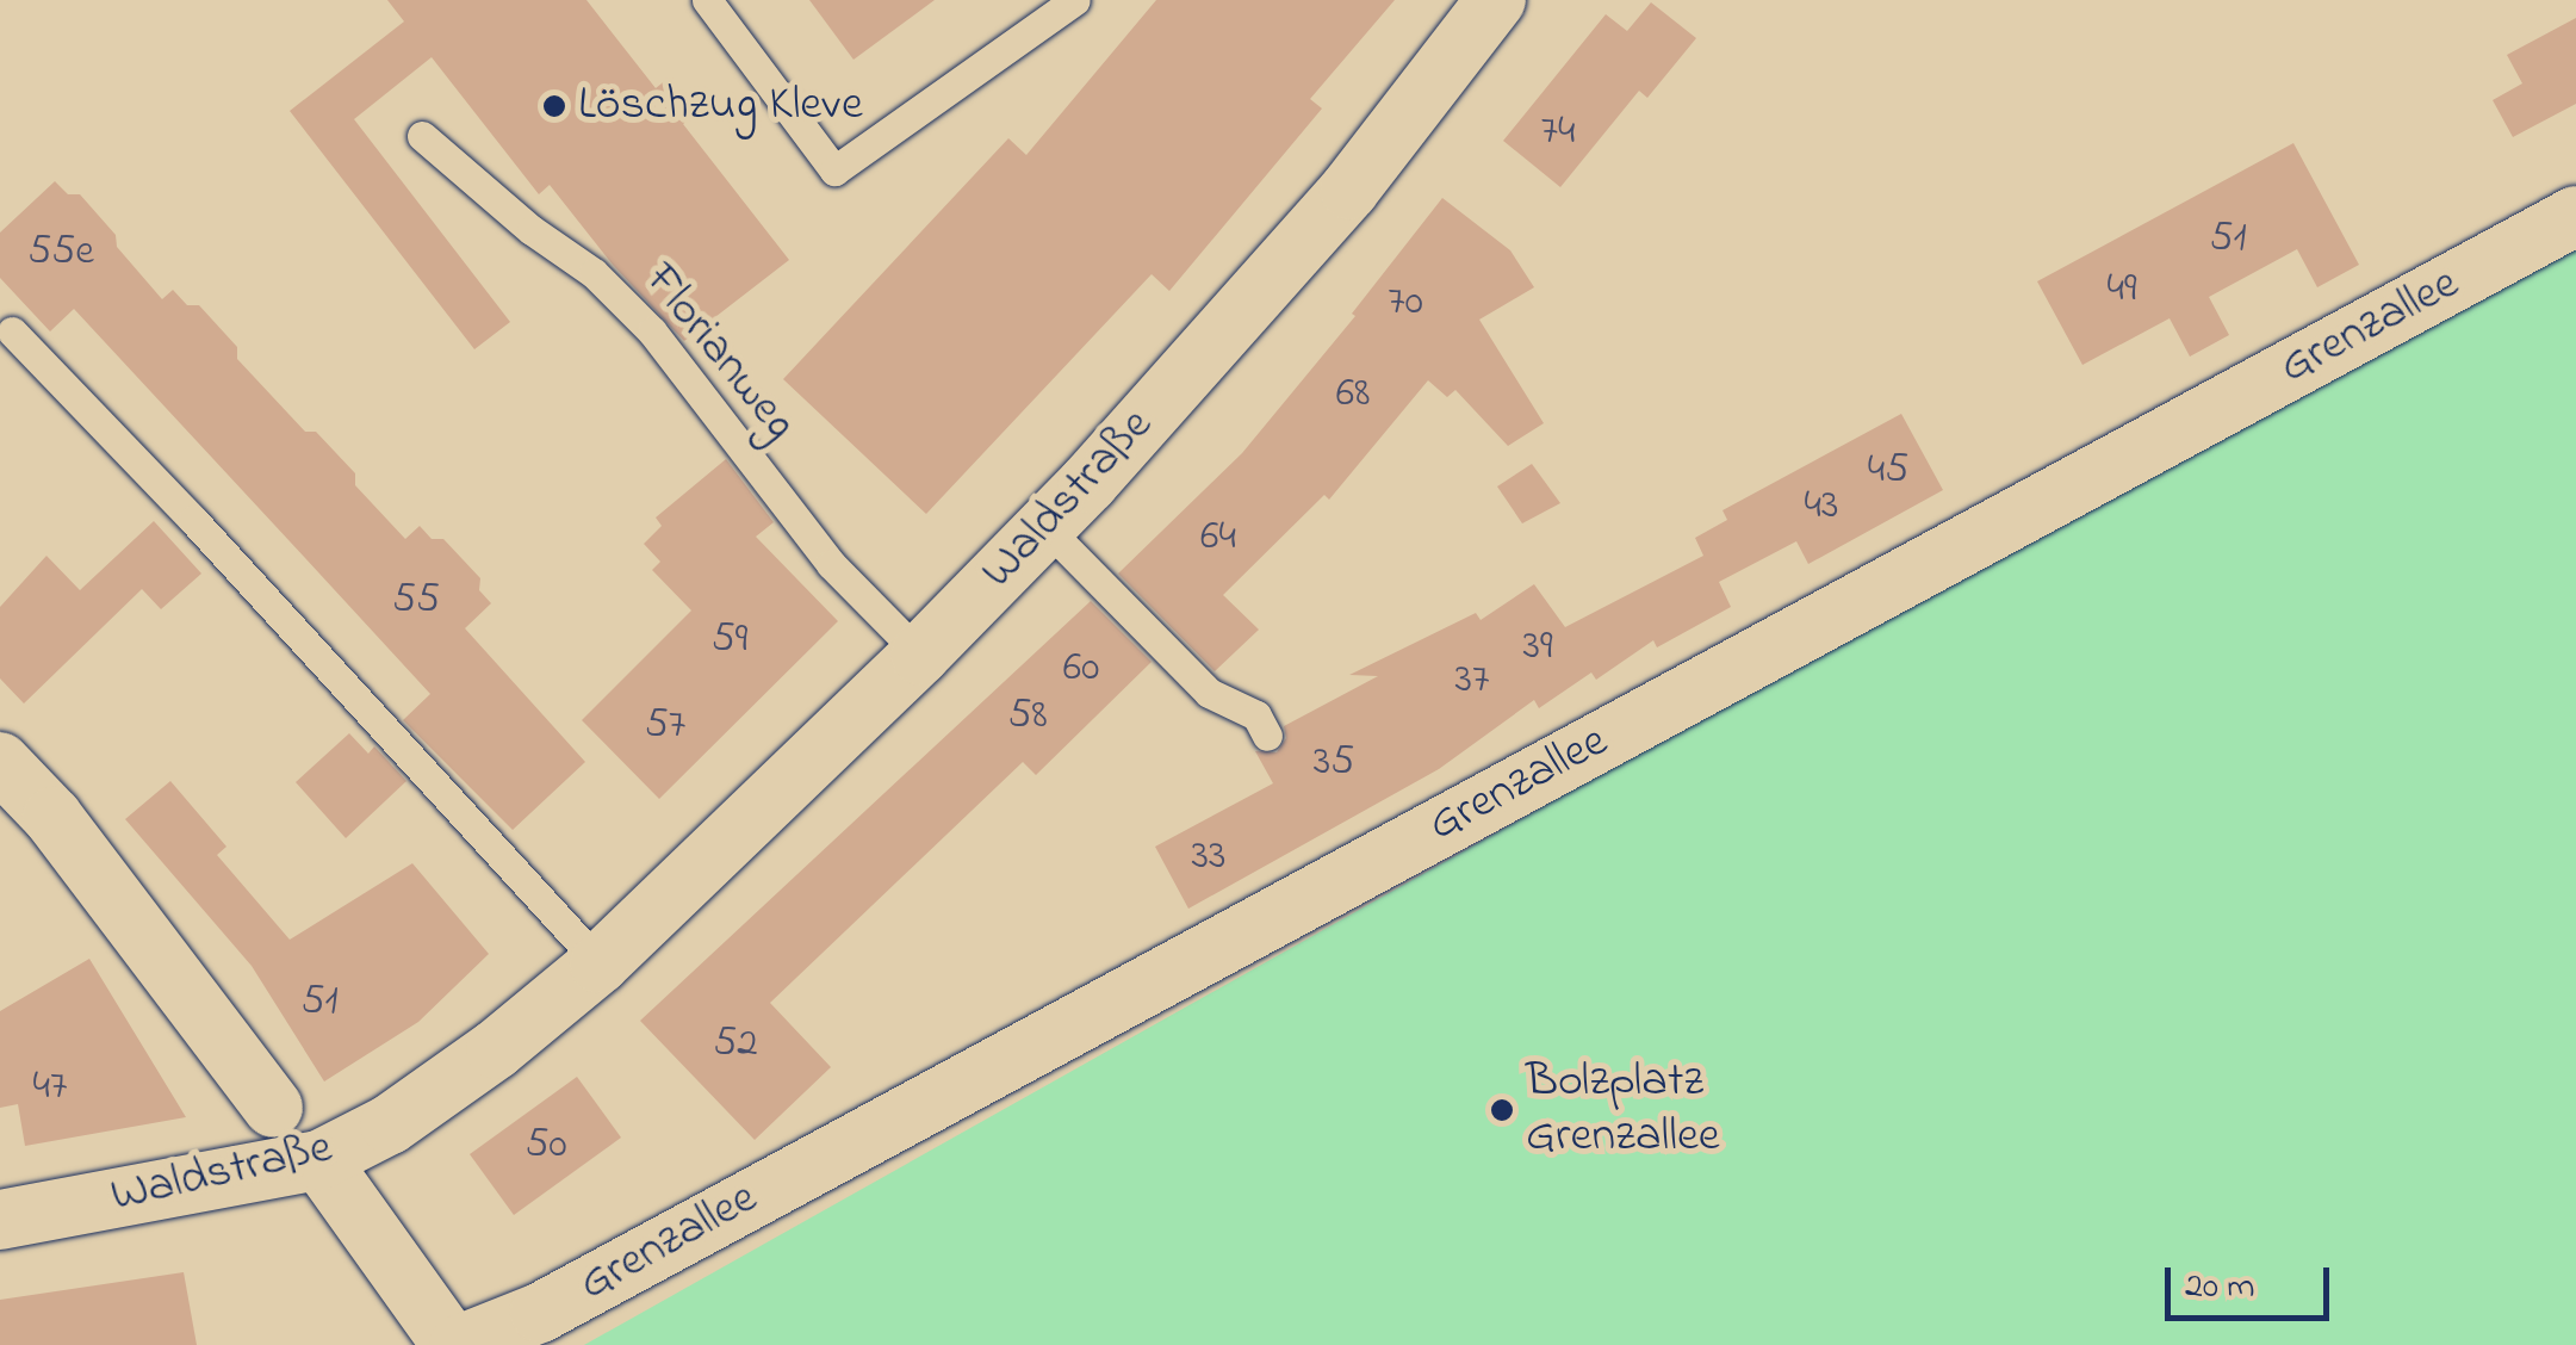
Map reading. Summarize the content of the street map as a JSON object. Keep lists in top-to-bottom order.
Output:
{
  "streets": {
    "street": ["Grenzallee", "Waldstraße"],
    "lane": ["Florianweg"]
  },
  "crossings": [
    ["Florianweg", "Waldstraße"]
  ],
  "places": ["Löschzug Kleve", "Bolzplatz Grenzallee"],
  "house_numbers": [
    "74",
    "51",
    "55e",
    "49",
    "70",
    "68",
    "45",
    "43",
    "64",
    "55",
    "59",
    "39",
    "60",
    "37",
    "58",
    "57",
    "35",
    "33",
    "51",
    "52",
    "47",
    "50"
  ],
  "scale_bar": "20 m"
}
